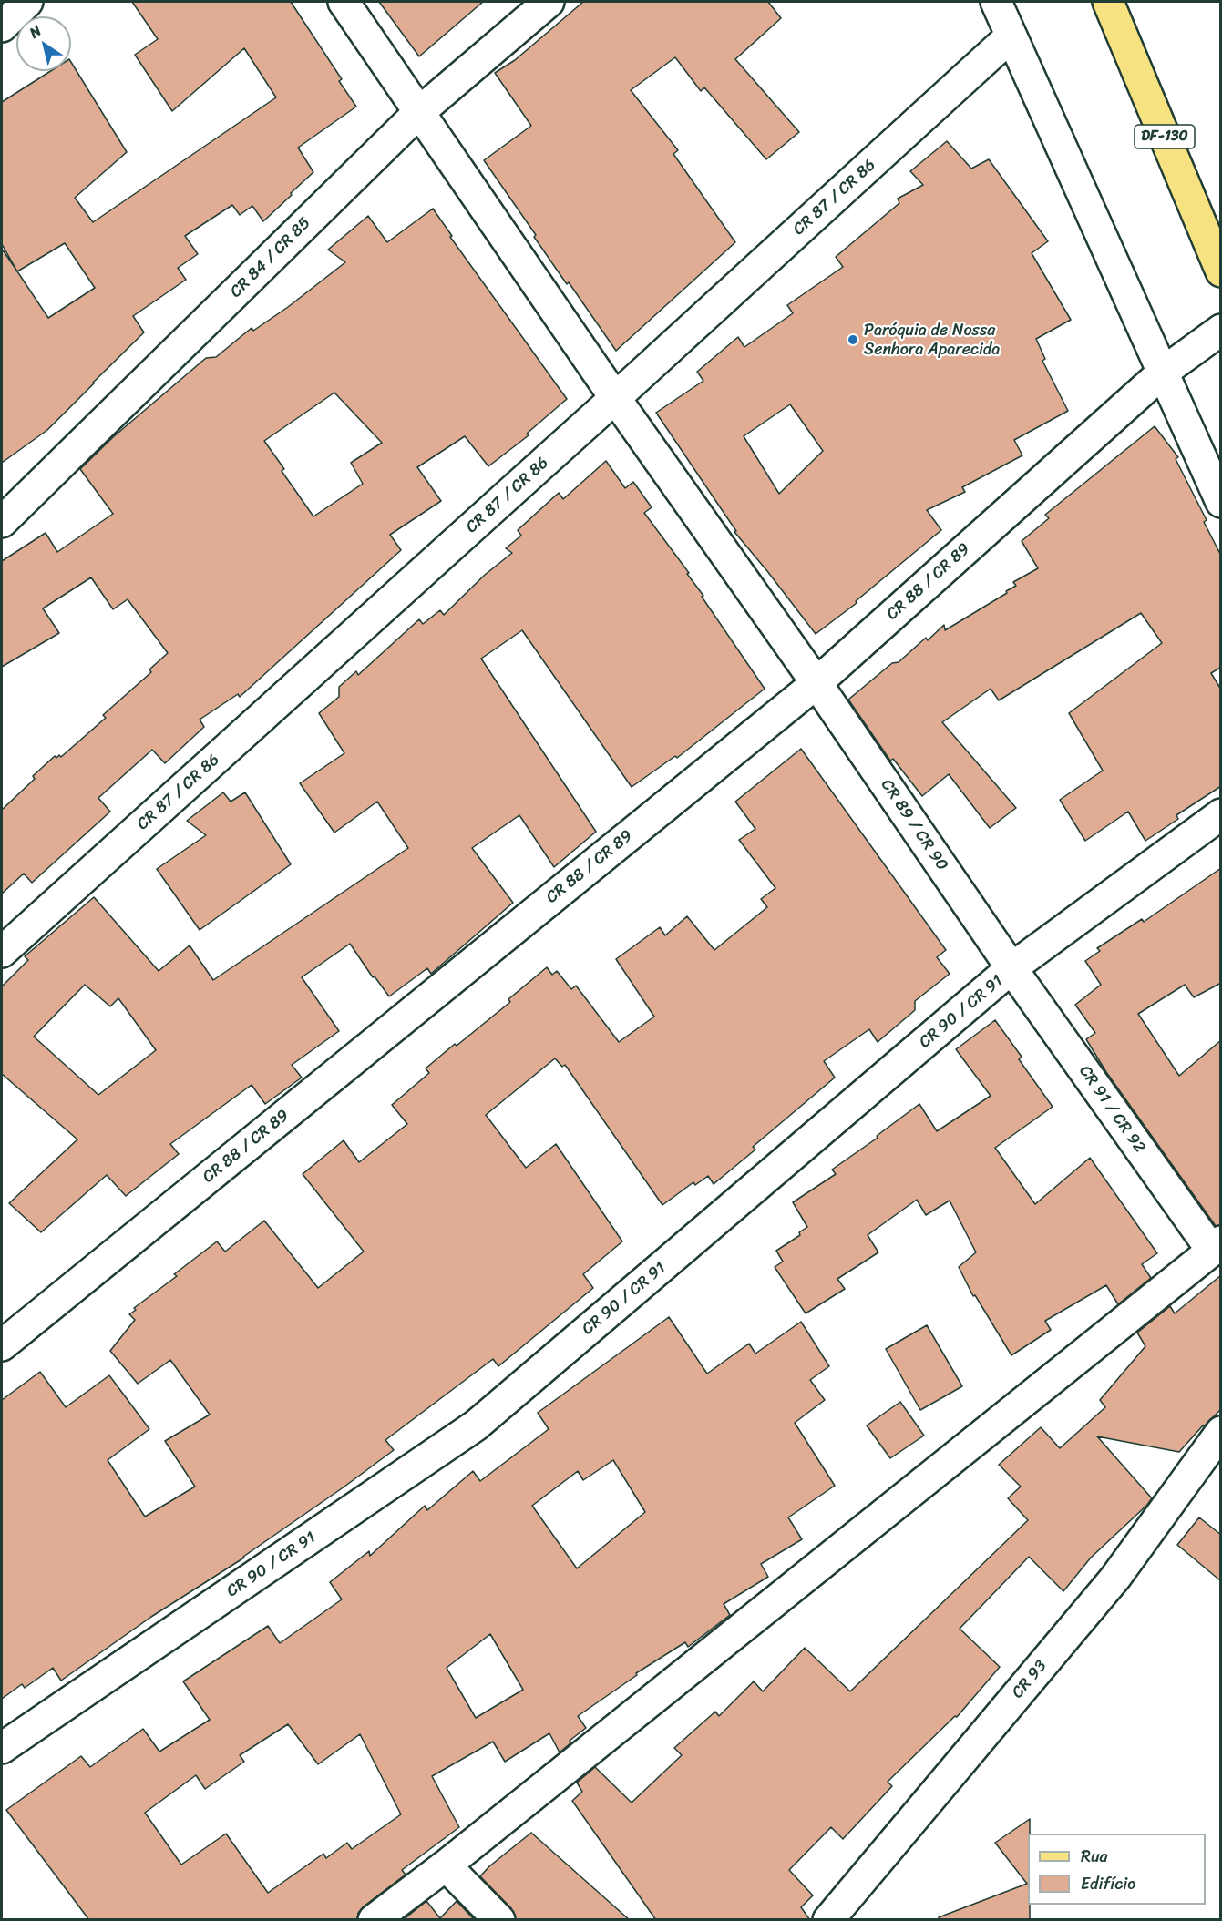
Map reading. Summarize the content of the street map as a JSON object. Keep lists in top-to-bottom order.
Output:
{
  "streets": {
    "main road": ["DF-130"],
    "street": [
      "CR 87 / CR 86",
      "CR 84 / CR 85",
      "CR 88 / CR 89",
      "CR 89 / CR 90",
      "CR 90 / CR 91",
      "CR 91 / CR 92",
      "CR 93"
    ]
  },
  "crossings": [
    ["CR 87 / CR 86", "CR 89 / CR 90"],
    ["CR 84 / CR 85", "CR 89 / CR 90"],
    ["CR 88 / CR 89", "CR 89 / CR 90"],
    ["CR 89 / CR 90", "CR 90 / CR 91"],
    ["CR 89 / CR 90", "CR 91 / CR 92"],
    ["CR 90 / CR 91", "CR 91 / CR 92"]
  ],
  "places": ["Paróquia de Nossa Senhora Aparecida"],
  "legend": ["Rua", "Edifício"],
  "north": "top left"
}
